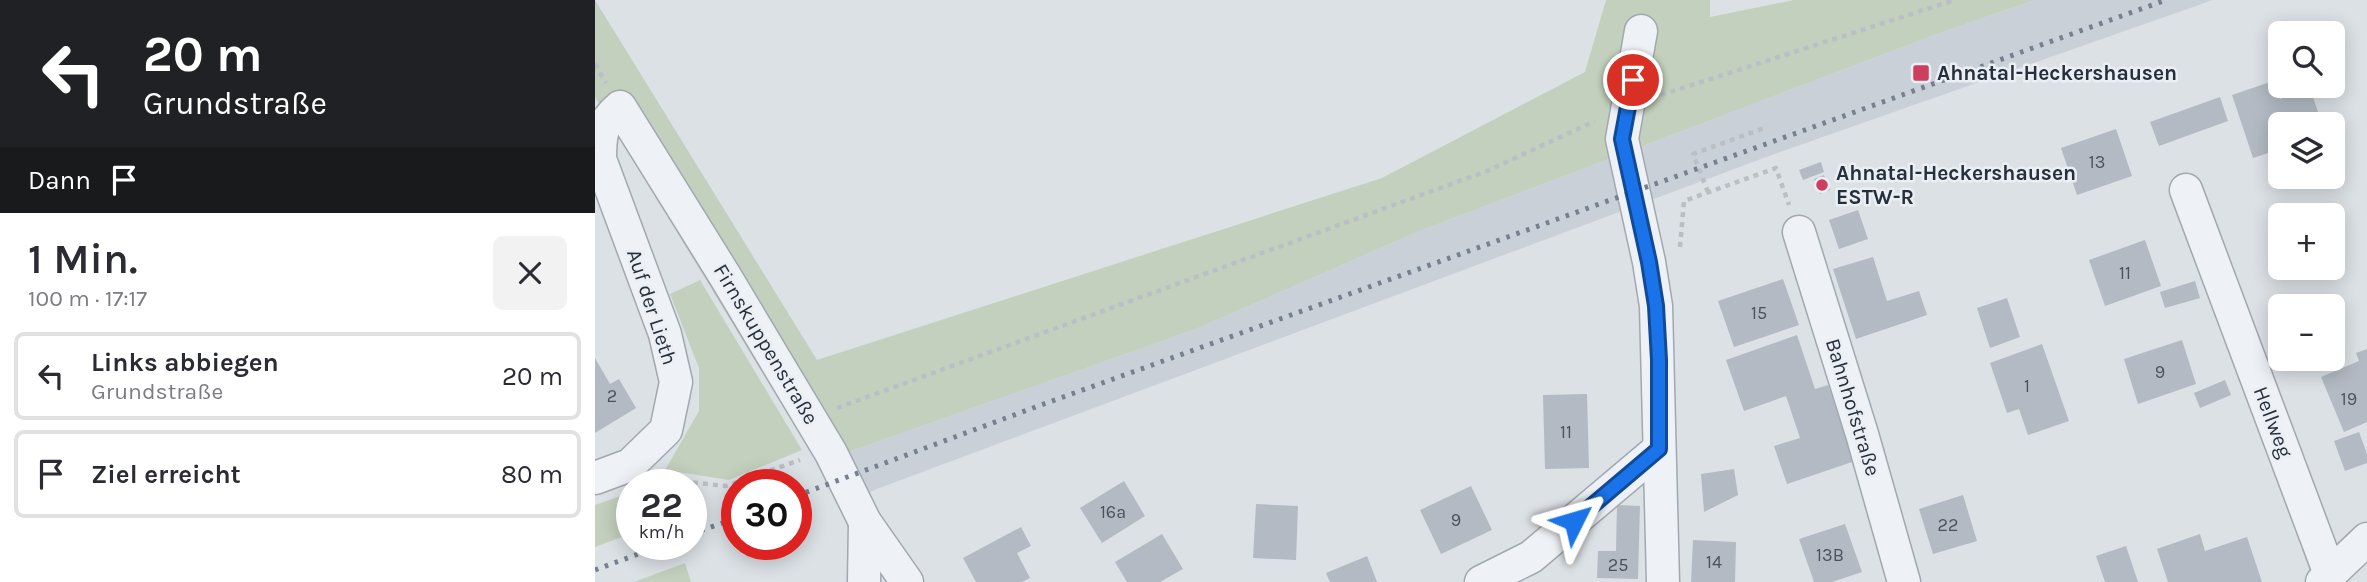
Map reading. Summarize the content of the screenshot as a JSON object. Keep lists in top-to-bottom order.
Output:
{
  "streets": {
    "street": [
      "Auf der Lieth",
      "Firnskuppenstraße",
      "Bahnhofstraße",
      "Hellweg"
    ]
  },
  "crossings": [
    ["Auf der Lieth", "Firnskuppenstraße"]
  ],
  "places": {
    "transit": ["Ahnatal-Heckershausen"],
    "other": ["Ahnatal-Heckershausen ESTW-R"]
  },
  "house_numbers": [
    "13",
    "11",
    "15",
    "9",
    "1",
    "2",
    "19",
    "11",
    "16a",
    "9",
    "22",
    "13B",
    "14",
    "25"
  ],
  "page": {
    "turn": ["20 m", "Grundstraße"],
    "map_buttons": ["+", "−"],
    "then": "Dann",
    "heading": ["1 Min.", "100 m · 17:17"],
    "list": [
      {
        "name": "Links abbiegen",
        "note": "Grundstraße",
        "value": "20 m"
      },
      {
        "name": "Ziel erreicht",
        "value": "80 m"
      }
    ],
    "speed": "22 km/h",
    "limit": "30"
  }
}
